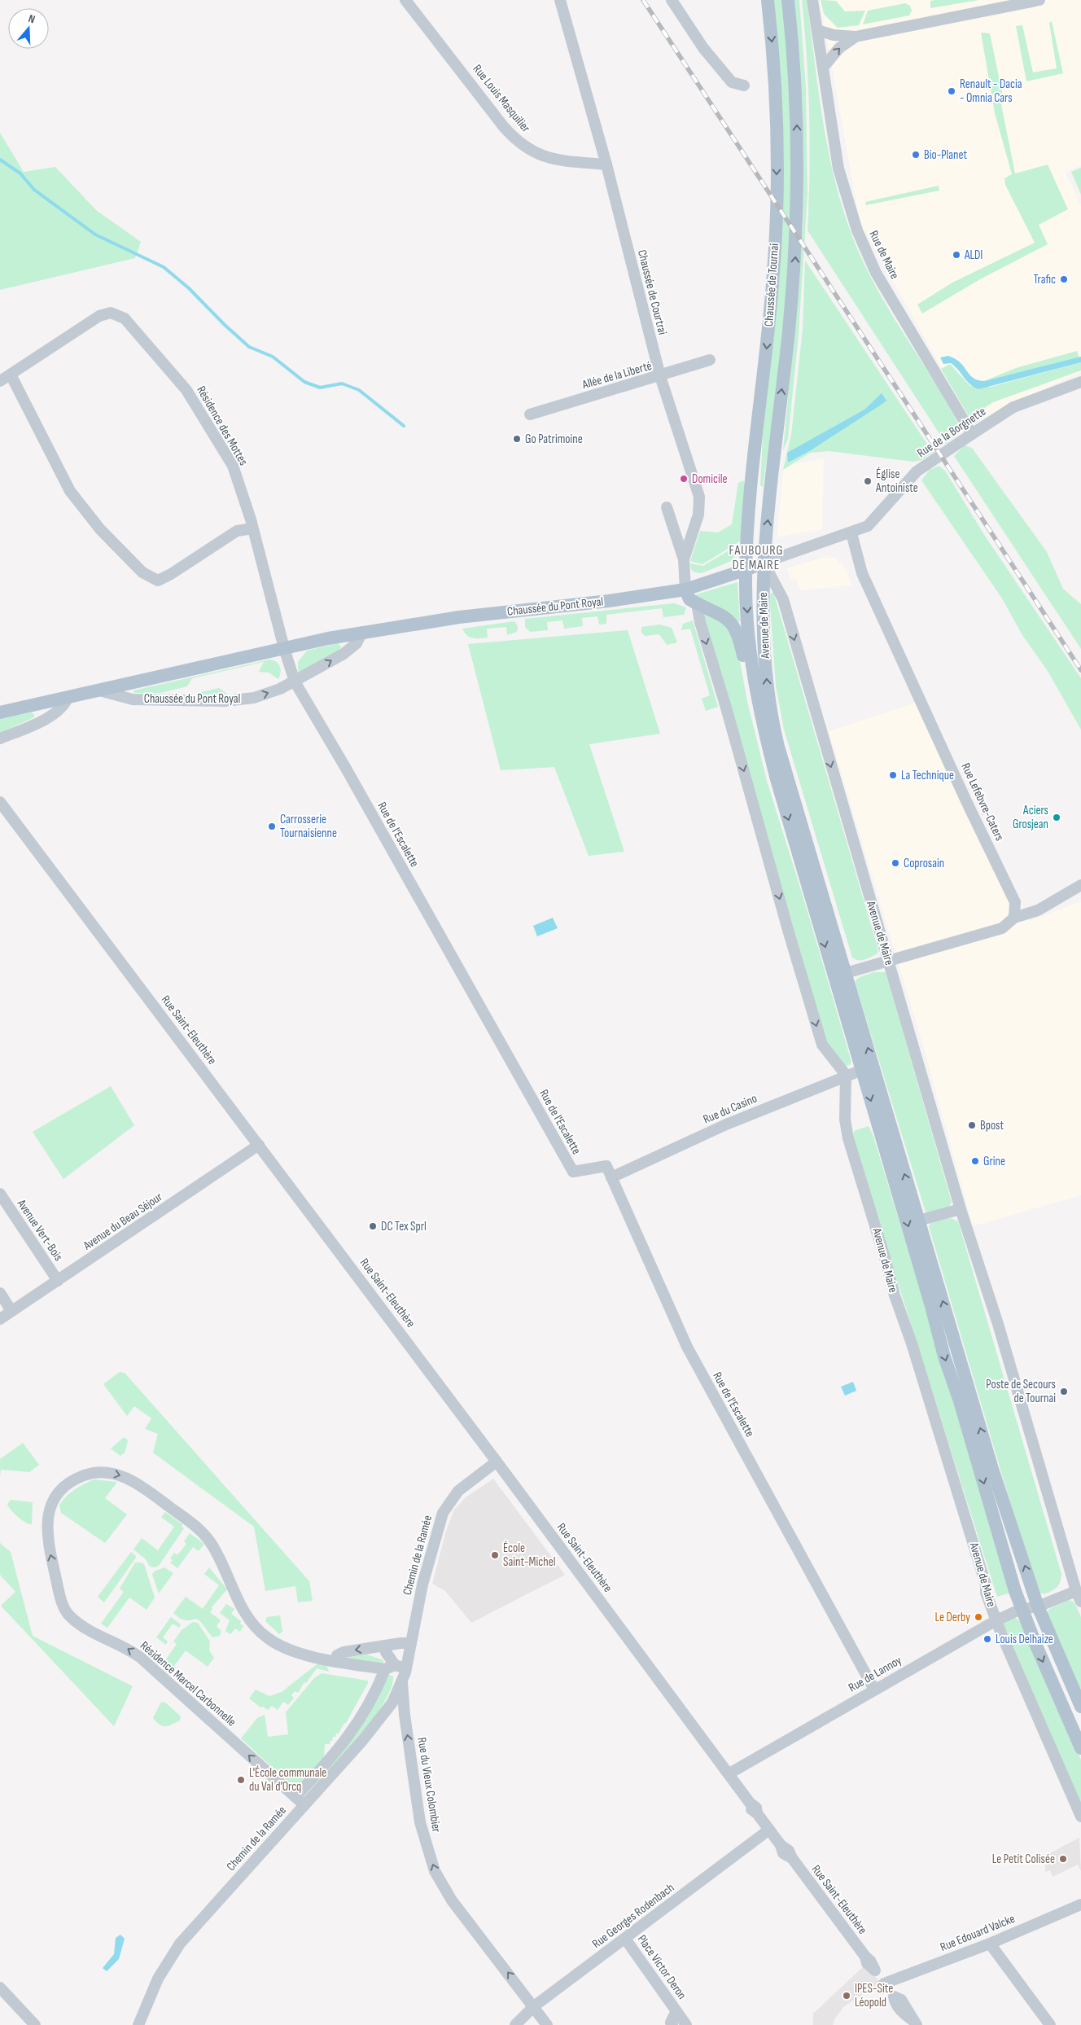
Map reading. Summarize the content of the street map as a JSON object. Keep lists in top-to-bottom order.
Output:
{
  "streets": {
    "main road": ["Chaussée de Tournai", "Chaussée du Pont Royal", "Avenue de Maire"],
    "street": [
      "Rue Louis Masquilier",
      "Rue de Maire",
      "Chaussée de Courtrai",
      "Allée de la Liberté",
      "Résidence des Mottes",
      "Rue de la Borgnette",
      "Rue Lefebvre-Caters",
      "Rue de l'Escalette",
      "Rue Saint-Eleuthère",
      "Rue du Casino",
      "Avenue du Beau Séjour",
      "Avenue Vert-Bois",
      "Chemin de la Ramée",
      "Rue de Lannoy",
      "Résidence Marcel Carbonnelle",
      "Rue du Vieux Colombier",
      "Rue Georges Rodenbach",
      "Rue Edouard Valcke",
      "Place Victor Deron"
    ]
  },
  "crossings": [
    ["Rue Louis Masquilier", "Chaussée de Courtrai"],
    ["Rue de Maire", "Rue de la Borgnette"],
    ["Chaussée de Tournai", "Rue de la Borgnette"],
    ["Chaussée de Tournai", "Chaussée du Pont Royal"],
    ["Chaussée de Tournai", "Avenue de Maire"],
    ["Chaussée de Courtrai", "Allée de la Liberté"],
    ["Chaussée de Courtrai", "Chaussée du Pont Royal"],
    ["Rue de la Borgnette", "Chaussée du Pont Royal"],
    ["Rue de la Borgnette", "Avenue de Maire"],
    ["Rue de la Borgnette", "Rue Lefebvre-Caters"],
    ["Chaussée du Pont Royal", "Avenue de Maire"],
    ["Chaussée du Pont Royal", "Rue de l'Escalette"],
    ["Avenue de Maire", "Rue du Casino"],
    ["Avenue de Maire", "Rue de Lannoy"],
    ["Rue de l'Escalette", "Rue du Casino"],
    ["Rue de l'Escalette", "Rue de Lannoy"],
    ["Rue Saint-Eleuthère", "Avenue du Beau Séjour"],
    ["Rue Saint-Eleuthère", "Chemin de la Ramée"],
    ["Rue Saint-Eleuthère", "Rue de Lannoy"],
    ["Rue Saint-Eleuthère", "Rue Georges Rodenbach"],
    ["Rue Saint-Eleuthère", "Rue Edouard Valcke"],
    ["Avenue du Beau Séjour", "Avenue Vert-Bois"],
    ["Chemin de la Ramée", "Résidence Marcel Carbonnelle"],
    ["Chemin de la Ramée", "Rue du Vieux Colombier"],
    ["Rue du Vieux Colombier", "Rue Georges Rodenbach"],
    ["Rue Georges Rodenbach", "Place Victor Deron"]
  ],
  "one_way": ["Rue du Vieux Colombier"],
  "districts": ["FAUBOURG DE MAIRE"],
  "places": [
    "Renault - Dacia - Omnia Cars",
    "Bio-Planet",
    "ALDI",
    "Trafic",
    "Go Patrimoine",
    "Domicile",
    "Église Antoiniste",
    "La Technique",
    "Aciers Grosjean",
    "Carrosserie Tournaisienne",
    "Coprosain",
    "Bpost",
    "Grine",
    "DC Tex Sprl",
    "Poste de Secours de Tournai",
    "École Saint-Michel",
    "Le Derby",
    "Louis Delhaize",
    "L'École communale du Val d’Orcq",
    "Le Petit Colisée",
    "IPES-Site Léopold"
  ],
  "north": "top"
}
